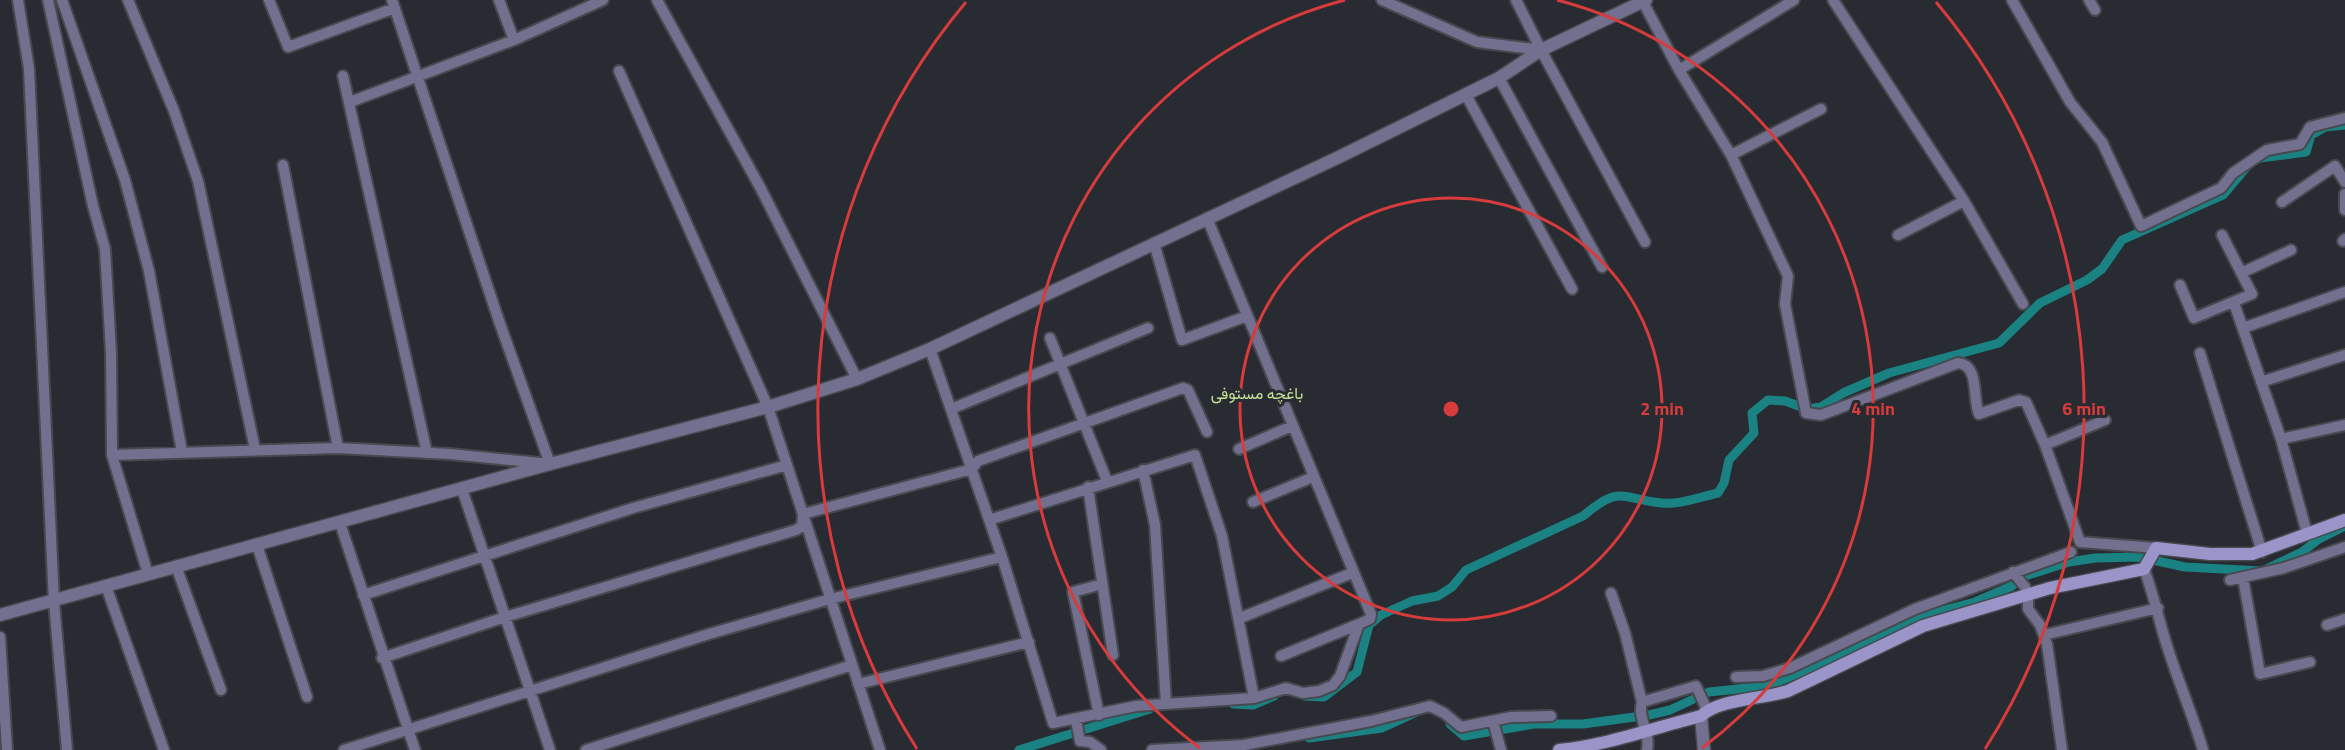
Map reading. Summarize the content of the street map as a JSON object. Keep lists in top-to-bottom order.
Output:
{
  "districts": ["باغچه مستوفی"],
  "rings": ["2 min", "4 min", "6 min"]
}
